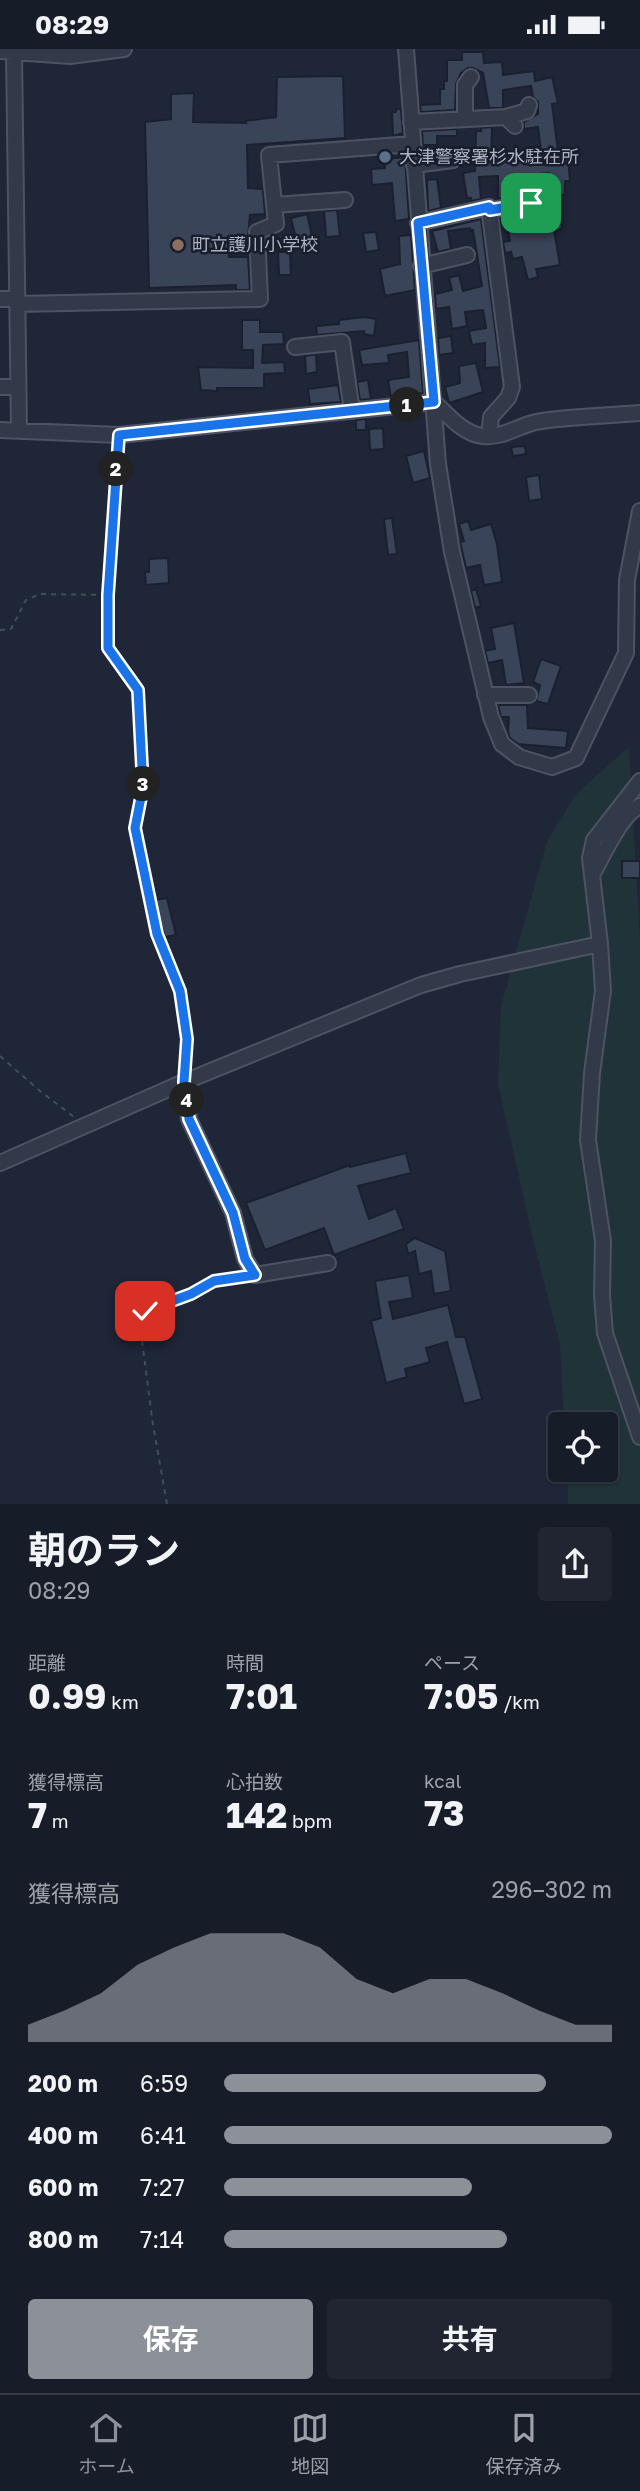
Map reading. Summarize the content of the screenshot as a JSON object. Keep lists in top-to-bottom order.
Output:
{
  "places": ["大津警察署杉水駐在所", "町立護川小学校"],
  "page": {
    "status": "08:29",
    "pins": [
      "1",
      "2",
      "3",
      "4"
    ],
    "heading": ["朝のラン", "08:29"],
    "stats": [
      ["距離", "0.99 km"],
      ["時間", "7:01"],
      ["ペース", "7:05 /km"],
      ["獲得標高", "7 m"],
      ["心拍数", "142 bpm"],
      ["kcal", "73"]
    ],
    "chart": ["獲得標高", "296–302 m"],
    "list": [
      {
        "name": "200 m",
        "note": "6:59"
      },
      {
        "name": "400 m",
        "note": "6:41"
      },
      {
        "name": "600 m",
        "note": "7:27"
      },
      {
        "name": "800 m",
        "note": "7:14"
      }
    ],
    "buttons": ["保存", "共有"],
    "tabs": ["ホーム", "地図", "保存済み"]
  }
}
